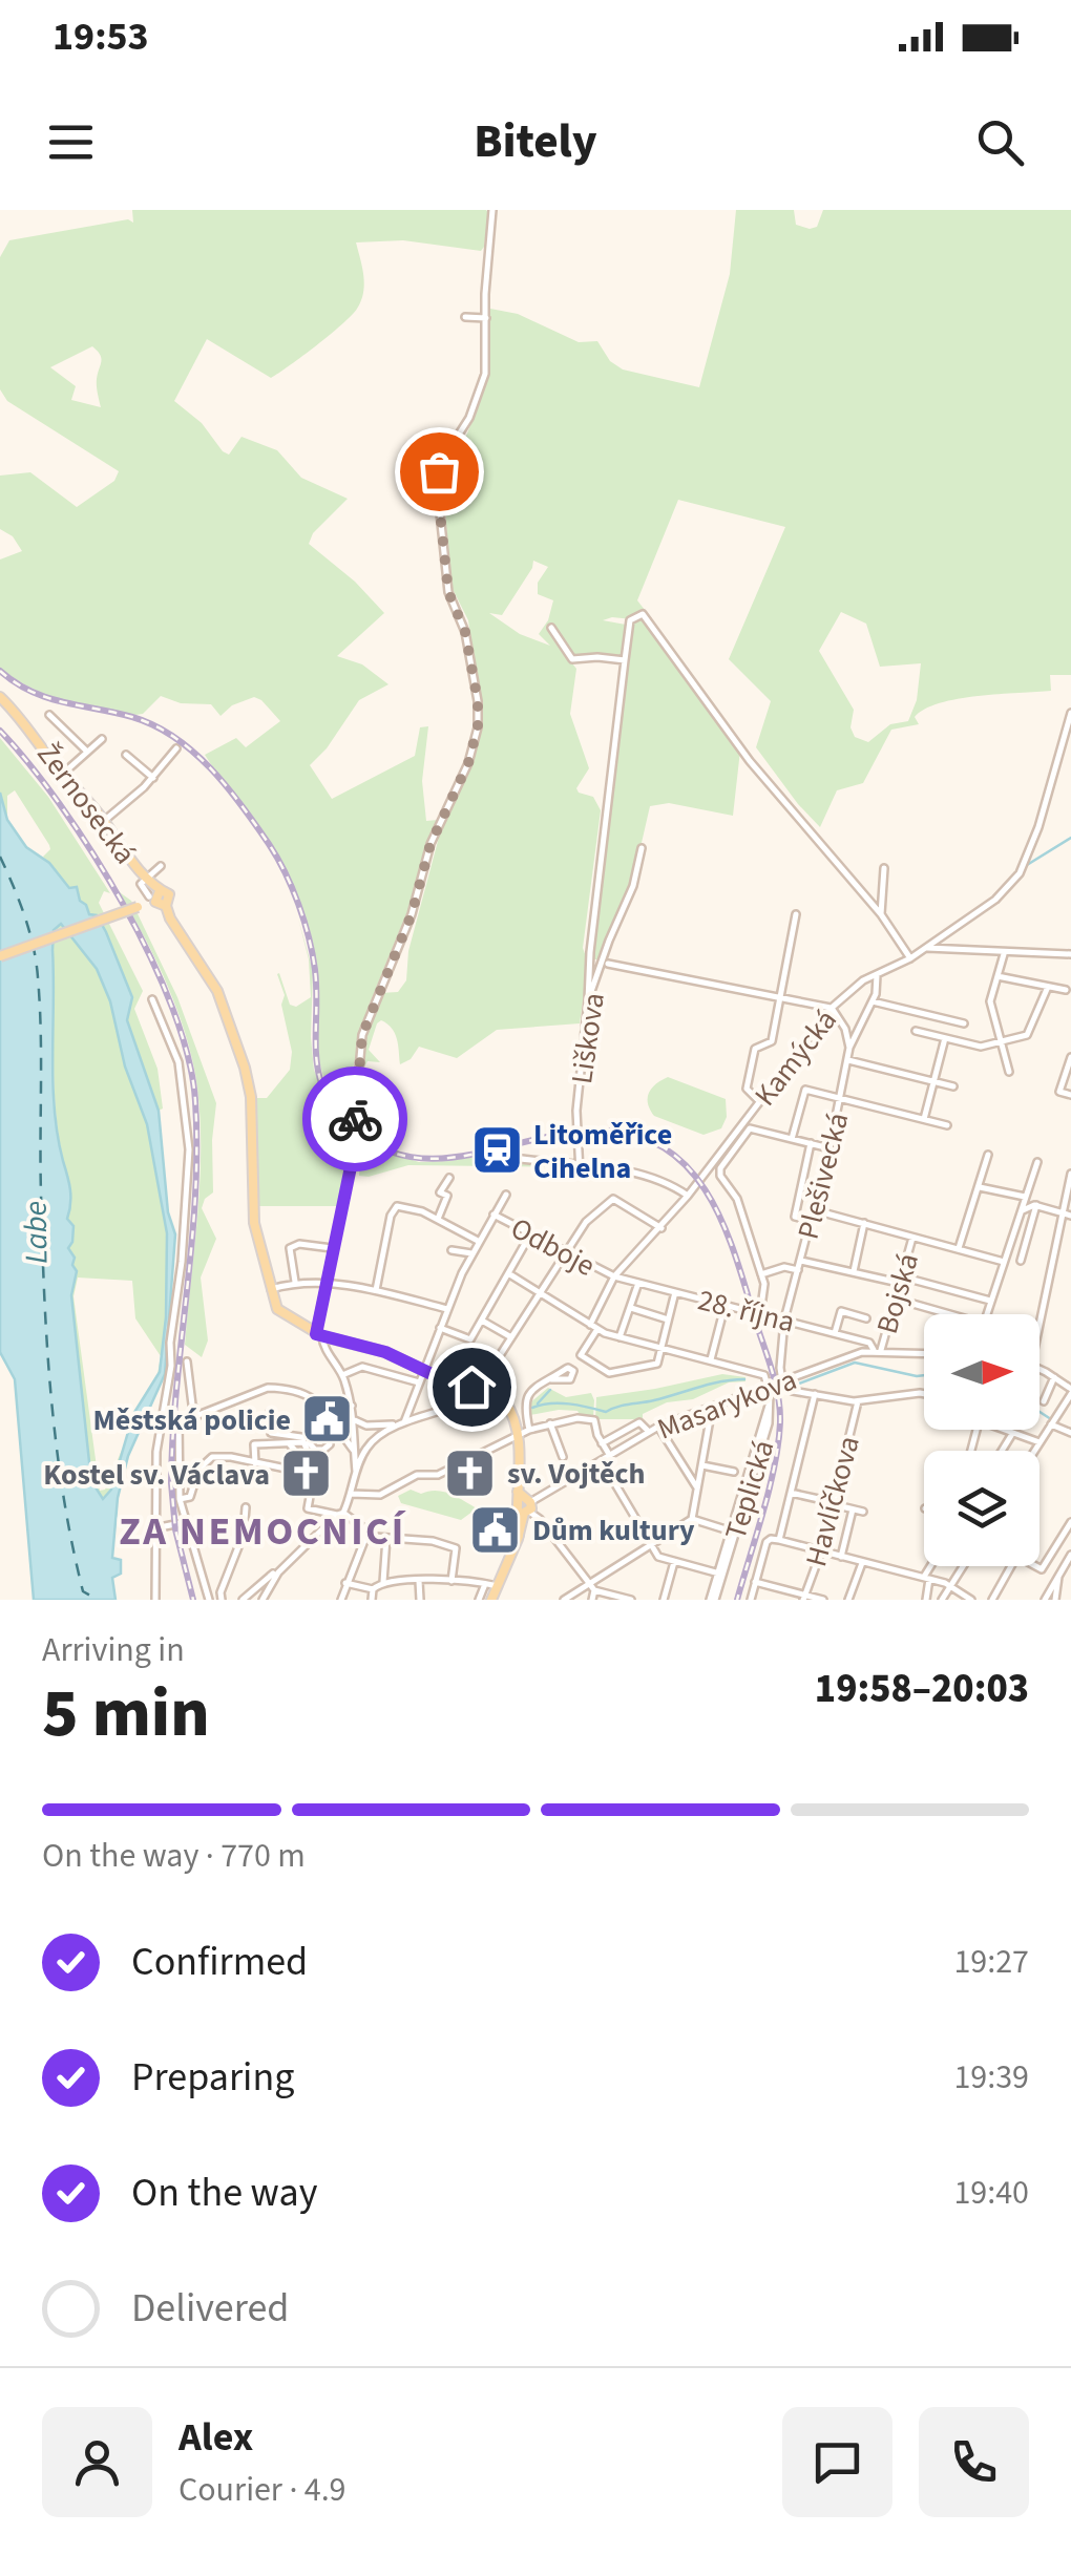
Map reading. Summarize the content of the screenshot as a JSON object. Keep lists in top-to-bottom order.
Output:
{
  "streets": {
    "main road": ["Žernosecká"],
    "street": [
      "Liškova",
      "Kamýcká",
      "Plešivecká",
      "Odboje",
      "Bojská",
      "28. října",
      "Masarykova",
      "Teplická",
      "Havlíčkova"
    ]
  },
  "crossings": [
    ["Kamýcká", "Plešivecká"],
    ["Kamýcká", "Odboje"],
    ["Kamýcká", "28. října"],
    ["Plešivecká", "28. října"],
    ["Plešivecká", "Masarykova"],
    ["Odboje", "28. října"],
    ["Bojská", "28. října"],
    ["Bojská", "Masarykova"],
    ["28. října", "Masarykova"],
    ["Masarykova", "Teplická"]
  ],
  "districts": ["ZA NEMOCNICÍ"],
  "water": ["Labe"],
  "places": {
    "station": ["Litoměřice Cihelna"],
    "public building": ["Městská policie", "Dům kultury"],
    "church": ["sv. Vojtěch", "Kostel sv. Václava"]
  },
  "north": "right",
  "page": {
    "status": "19:53",
    "header": "Bitely",
    "heading": ["5 min", "Arriving in", "19:58–20:03"],
    "panel": ["Alex", "Courier · 4.9"],
    "bar": "On the way · 770 m",
    "list": [
      ["Confirmed", "19:27"],
      ["Preparing", "19:39"],
      ["On the way", "19:40"],
      "Delivered"
    ]
  }
}
